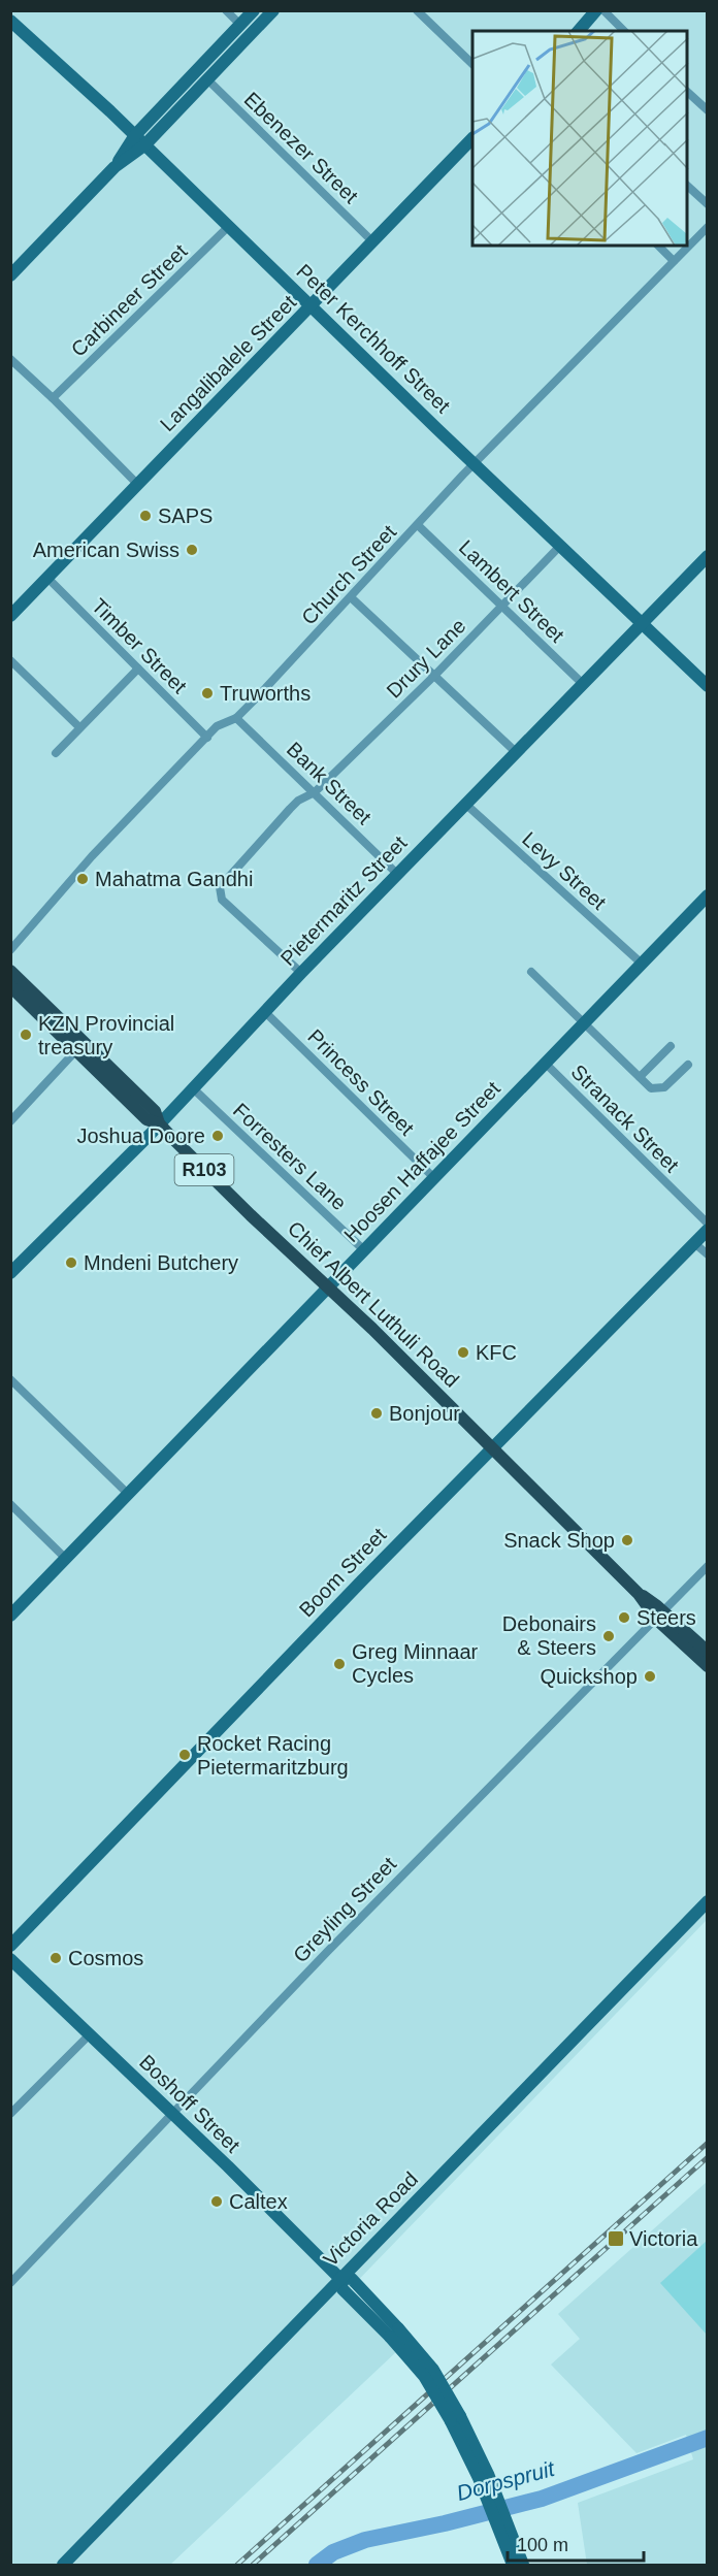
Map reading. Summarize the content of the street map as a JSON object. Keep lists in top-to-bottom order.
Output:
{
  "streets": {
    "main road": ["R103", "Chief Albert Luthuli Road"],
    "street": [
      "Ebenezer Street",
      "Carbineer Street",
      "Peter Kerchhoff Street",
      "Langalibalele Street",
      "Church Street",
      "Lambert Street",
      "Timber Street",
      "Drury Lane",
      "Bank Street",
      "Levy Street",
      "Pietermaritz Street",
      "Princess Street",
      "Stranack Street",
      "Forresters Lane",
      "Hoosen Haffajee Street",
      "Boom Street",
      "Greyling Street",
      "Boshoff Street",
      "Victoria Road"
    ]
  },
  "crossings": [
    ["Ebenezer Street", "Langalibalele Street"],
    ["Carbineer Street", "Peter Kerchhoff Street"],
    ["Peter Kerchhoff Street", "Langalibalele Street"],
    ["Peter Kerchhoff Street", "Church Street"],
    ["Peter Kerchhoff Street", "Drury Lane"],
    ["Peter Kerchhoff Street", "Pietermaritz Street"],
    ["Langalibalele Street", "Timber Street"],
    ["Church Street", "Lambert Street"],
    ["Church Street", "Timber Street"],
    ["Church Street", "Bank Street"],
    ["Lambert Street", "Drury Lane"],
    ["Lambert Street", "Pietermaritz Street"],
    ["Drury Lane", "Bank Street"],
    ["Drury Lane", "Pietermaritz Street"],
    ["Bank Street", "Pietermaritz Street"],
    ["Levy Street", "Pietermaritz Street"],
    ["Levy Street", "Hoosen Haffajee Street"],
    ["Pietermaritz Street", "Princess Street"],
    ["Pietermaritz Street", "Forresters Lane"],
    ["Pietermaritz Street", "Chief Albert Luthuli Road"],
    ["Princess Street", "Hoosen Haffajee Street"],
    ["Stranack Street", "Hoosen Haffajee Street"],
    ["Forresters Lane", "Hoosen Haffajee Street"],
    ["Hoosen Haffajee Street", "Chief Albert Luthuli Road"],
    ["Chief Albert Luthuli Road", "Boom Street"],
    ["Chief Albert Luthuli Road", "Greyling Street"],
    ["Greyling Street", "Boshoff Street"],
    ["Boshoff Street", "Victoria Road"]
  ],
  "water": ["Dorpspruit"],
  "places": {
    "other": [
      "SAPS",
      "American Swiss",
      "Truworths",
      "Mahatma Gandhi",
      "KZN Provincial treasury",
      "Joshua Doore",
      "Mndeni Butchery",
      "KFC",
      "Bonjour",
      "Snack Shop",
      "Steers",
      "Debonairs & Steers",
      "Greg Minnaar Cycles",
      "Quickshop",
      "Rocket Racing Pietermaritzburg",
      "Cosmos",
      "Caltex"
    ],
    "transit": ["Victoria"]
  },
  "scale_bar": "100 m"
}
